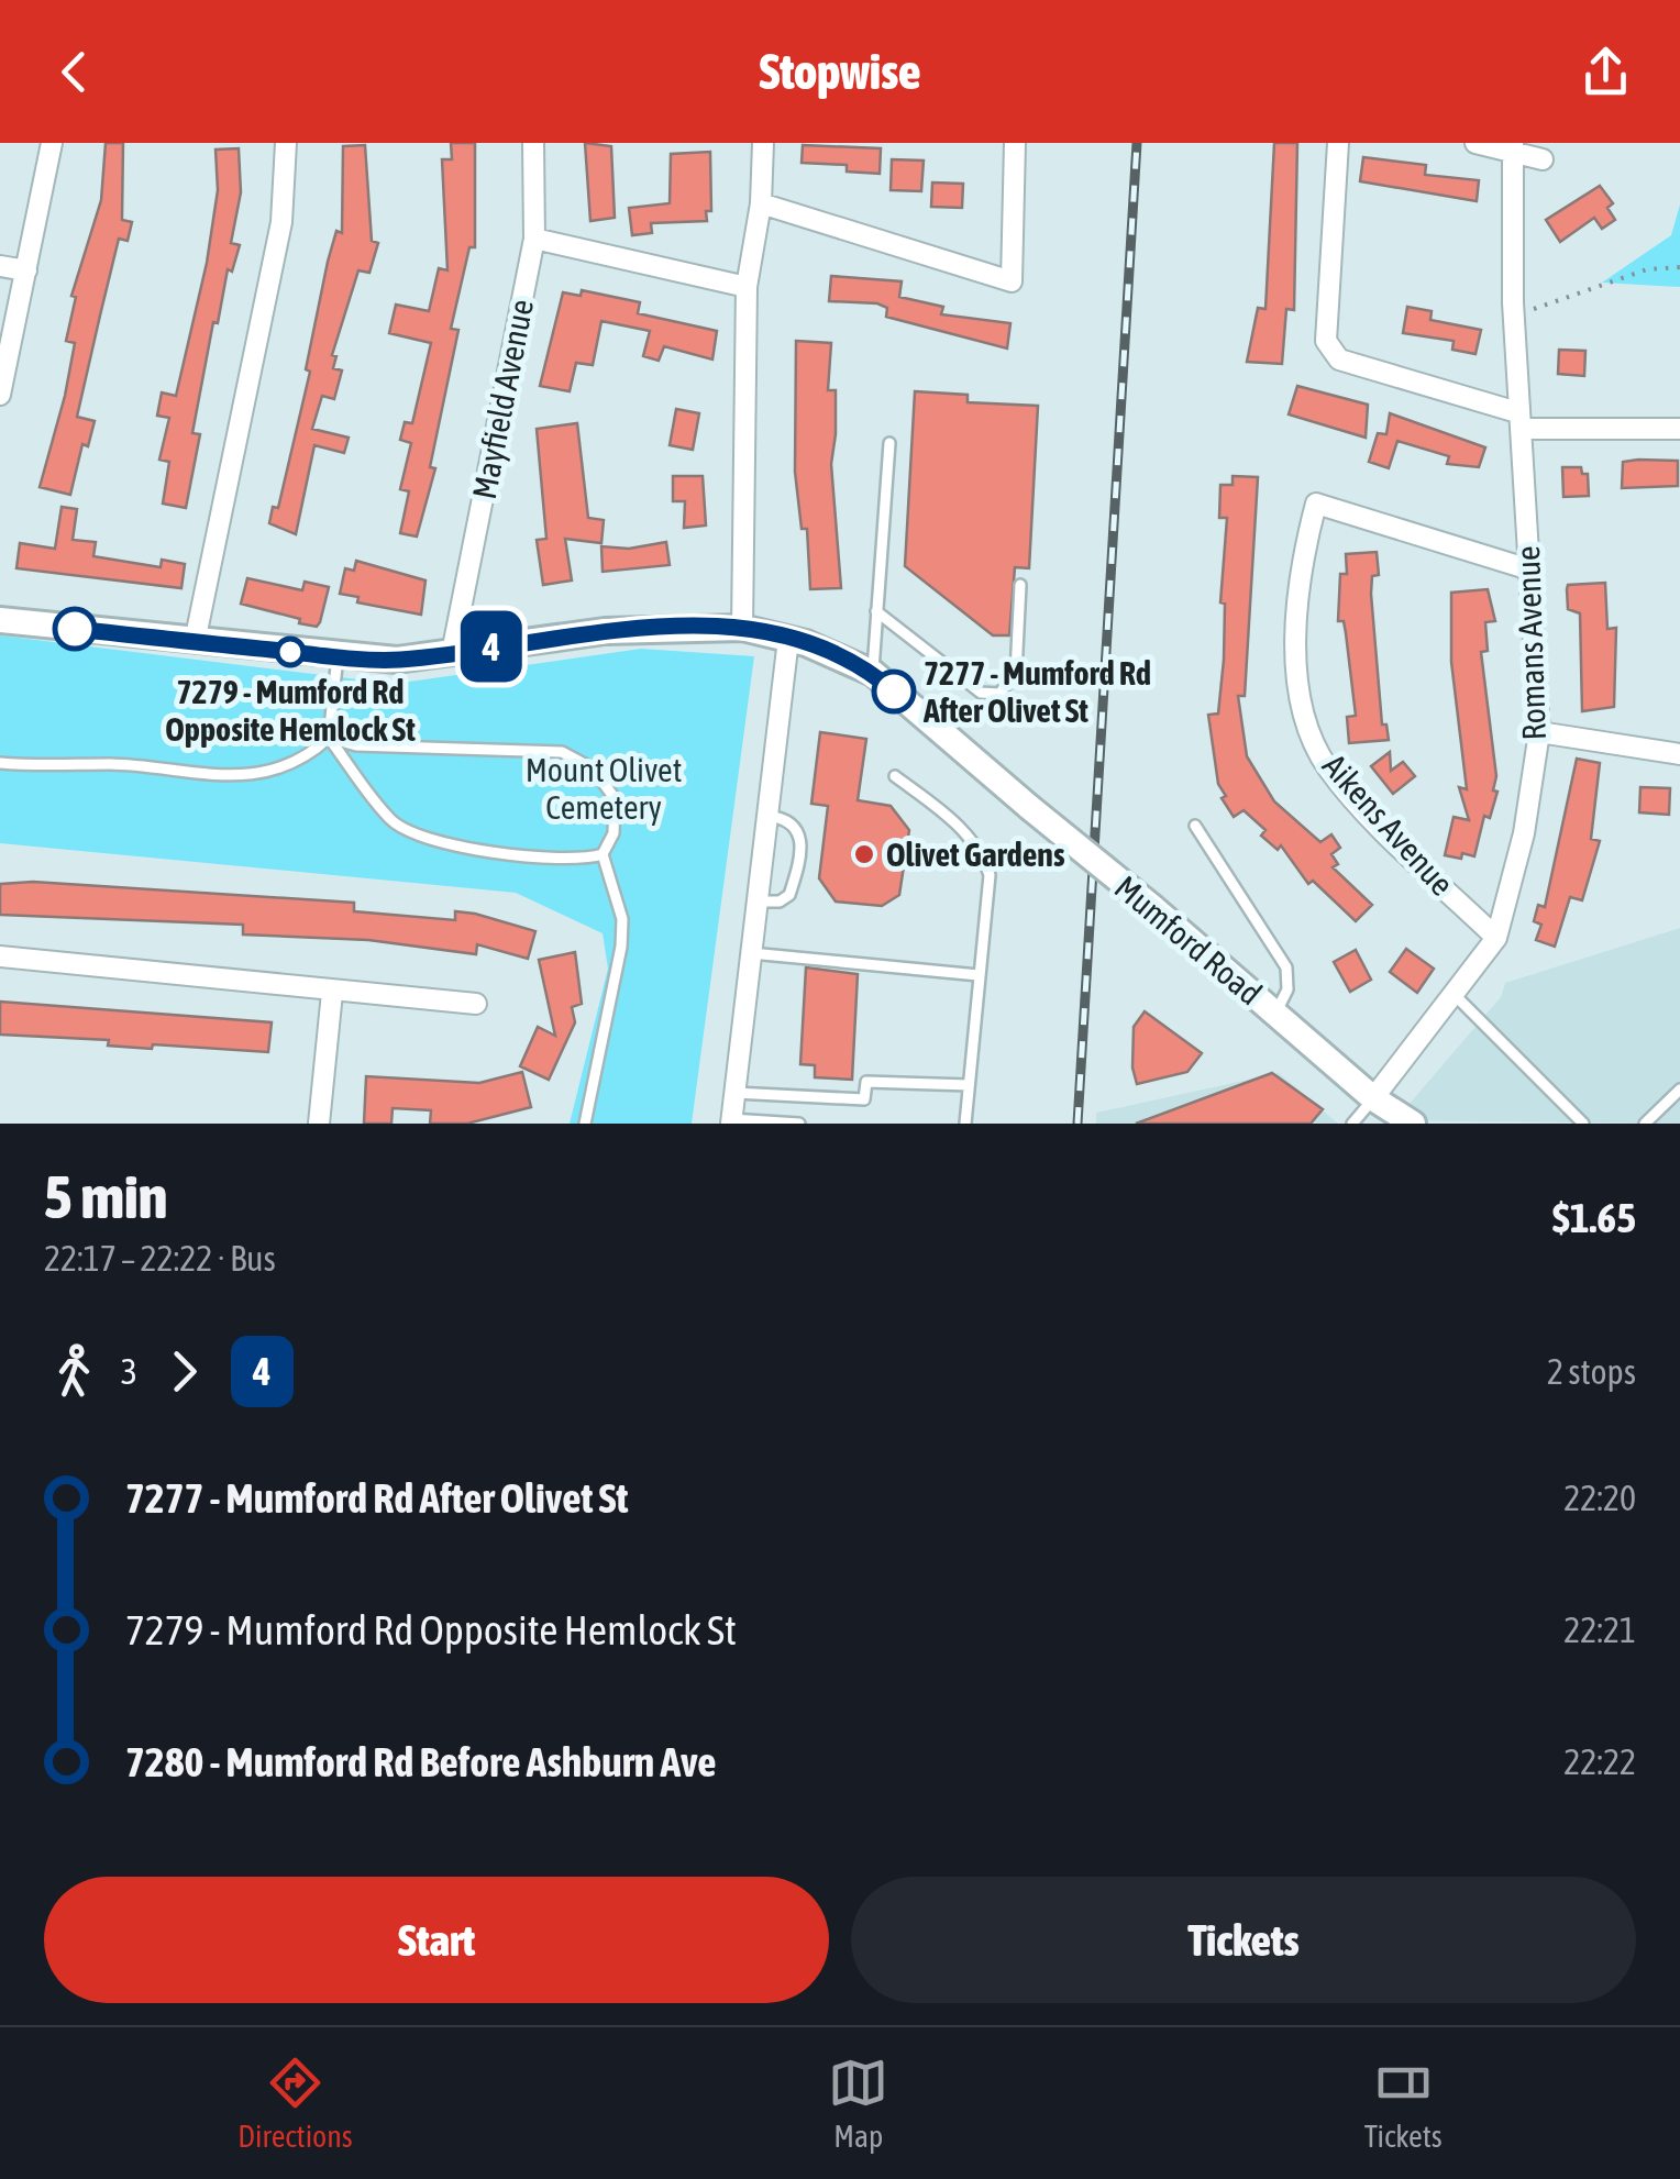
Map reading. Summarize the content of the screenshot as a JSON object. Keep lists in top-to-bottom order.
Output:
{
  "streets": {
    "street": [
      "Mayfield Avenue",
      "Romans Avenue",
      "Aikens Avenue",
      "Mumford Road"
    ]
  },
  "crossings": [
    ["Mayfield Avenue", "Mumford Road"],
    ["Romans Avenue", "Aikens Avenue"],
    ["Romans Avenue", "Mumford Road"]
  ],
  "parks": ["Mount Olivet Cemetery"],
  "places": ["7279 - Mumford Rd Opposite Hemlock St", "7277 - Mumford Rd After Olivet St", "Olivet Gardens"],
  "lines": ["bus line 4"],
  "page": {
    "header": "Stopwise",
    "on_map": "4",
    "heading": ["5 min", "22:17 – 22:22 · Bus", "$1.65"],
    "legs": ["3", "4", "2 stops"],
    "list": [
      {
        "name": "7277 - Mumford Rd After Olivet St",
        "value": "22:20"
      },
      {
        "name": "7279 - Mumford Rd Opposite Hemlock St",
        "value": "22:21"
      },
      {
        "name": "7280 - Mumford Rd Before Ashburn Ave",
        "value": "22:22"
      }
    ],
    "buttons": ["Start", "Tickets"],
    "tabs": ["Directions", "Map", "Tickets"]
  }
}
